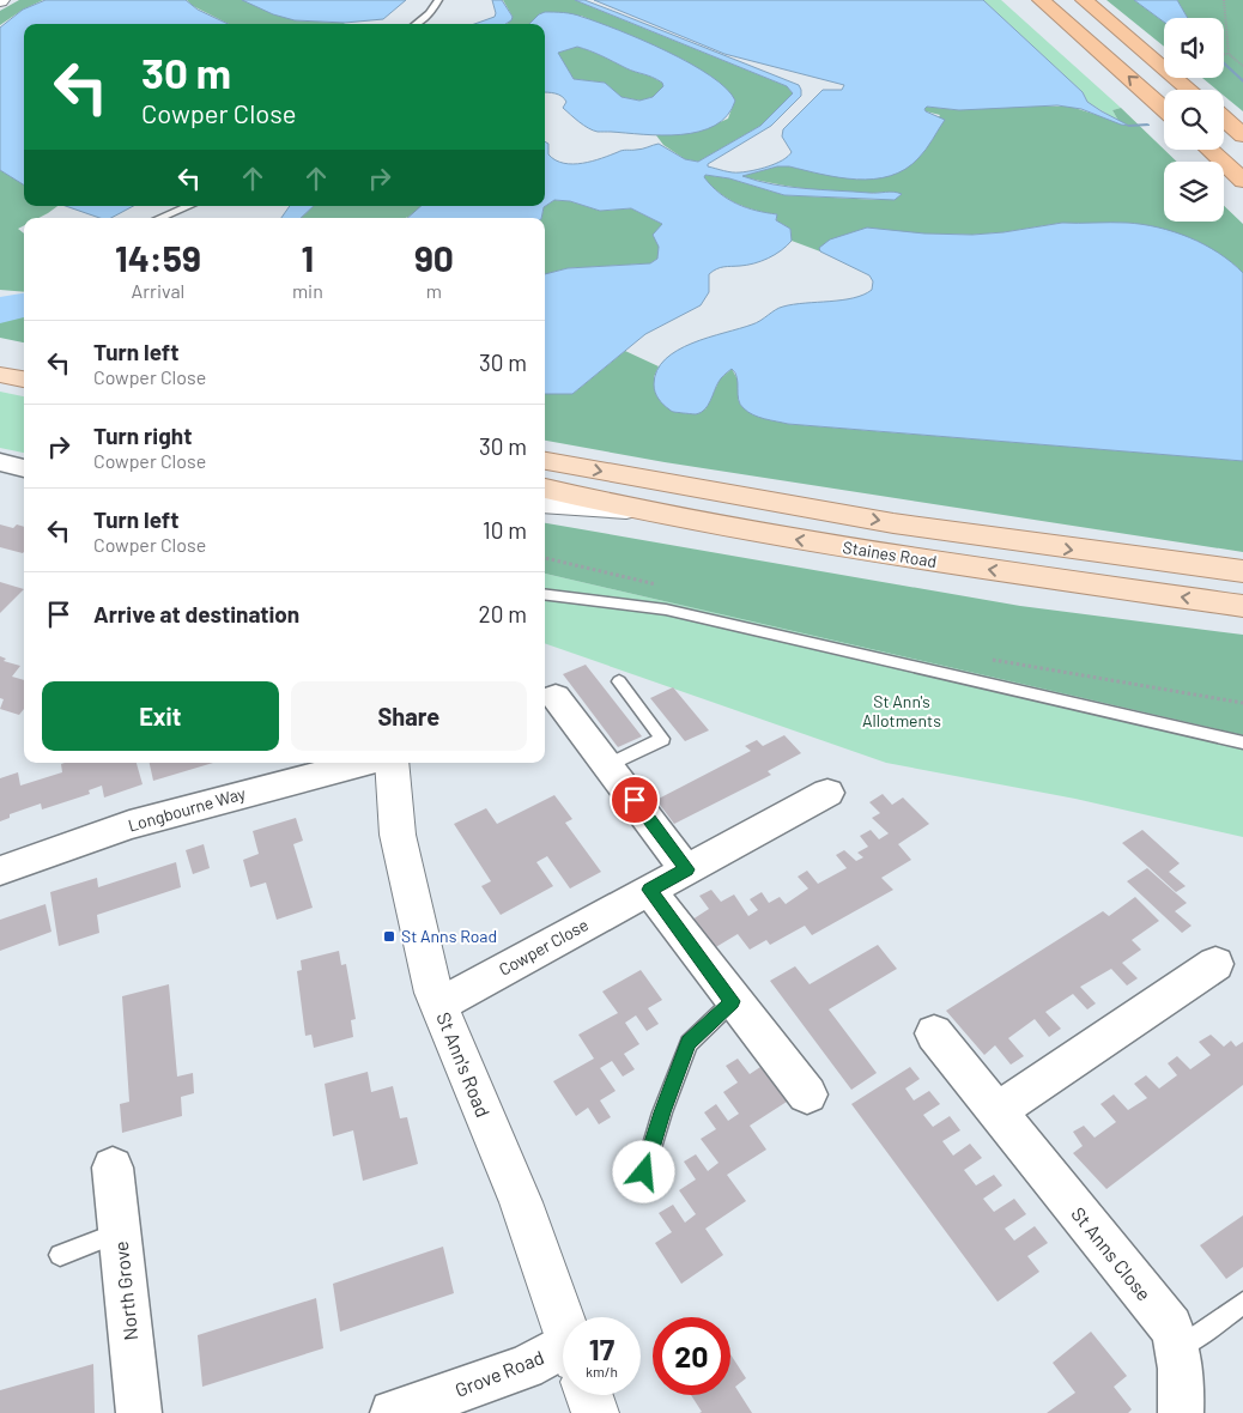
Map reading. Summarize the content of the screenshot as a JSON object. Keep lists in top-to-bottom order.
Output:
{
  "streets": {
    "main road": ["Staines Road", "St Ann's Road"],
    "street": [
      "Longbourne Way",
      "Cowper Close",
      "St Anns Close",
      "North Grove",
      "Grove Road"
    ]
  },
  "crossings": [
    ["Cowper Close", "St Ann's Road"]
  ],
  "parks": ["St Ann's Allotments"],
  "places": {
    "transit": ["St Anns Road"]
  },
  "page": {
    "turn": ["30 m", "Cowper Close"],
    "eta": [
      "14:59",
      "Arrival",
      "1",
      "min",
      "90",
      "m"
    ],
    "list": [
      {
        "name": "Turn left",
        "note": "Cowper Close",
        "value": "30 m"
      },
      {
        "name": "Turn right",
        "note": "Cowper Close",
        "value": "30 m"
      },
      {
        "name": "Turn left",
        "note": "Cowper Close",
        "value": "10 m"
      },
      {
        "name": "Arrive at destination",
        "value": "20 m"
      }
    ],
    "buttons": ["Exit", "Share"],
    "speed": "17 km/h",
    "limit": "20"
  }
}
